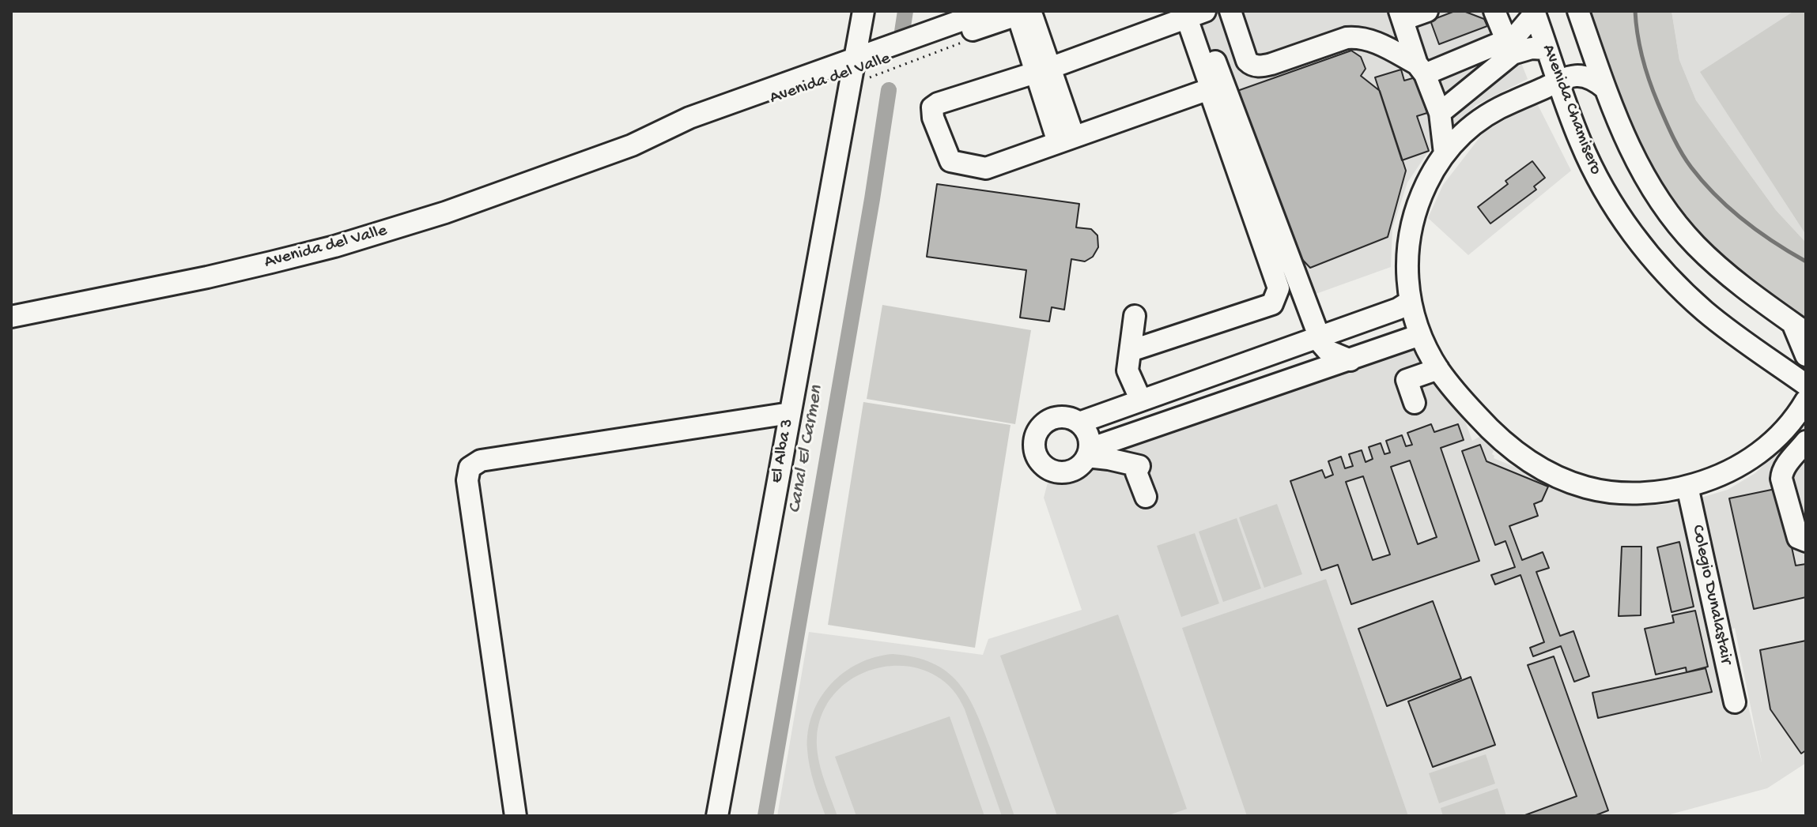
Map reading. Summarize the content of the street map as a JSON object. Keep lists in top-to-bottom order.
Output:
{
  "streets": {
    "street": [
      "Avenida del Valle",
      "Avenida Chamisero",
      "El Alba 3",
      "Colegio Dunalastair"
    ]
  },
  "crossings": [
    ["Avenida del Valle", "El Alba 3"]
  ],
  "water": ["Canal El Carmen"]
}
